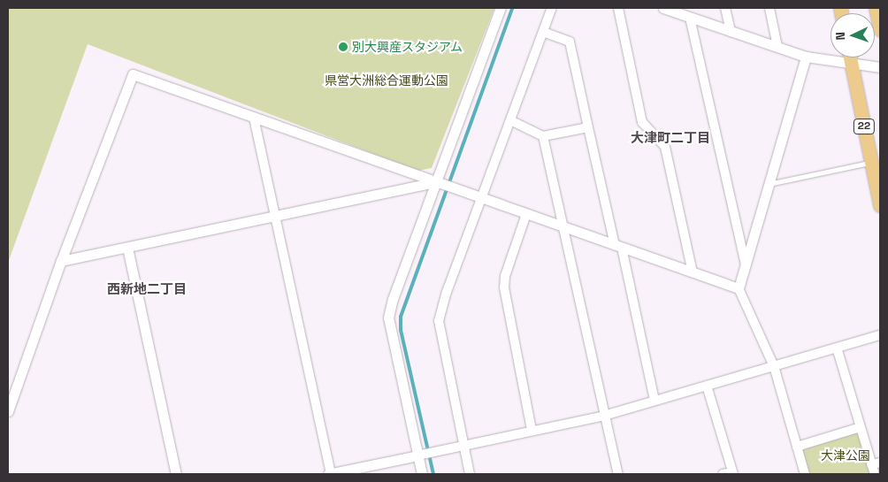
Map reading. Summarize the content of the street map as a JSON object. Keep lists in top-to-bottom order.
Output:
{
  "streets": {
    "main road": ["22"]
  },
  "districts": ["大津町二丁目", "西新地二丁目"],
  "parks": ["県営大洲総合運動公園", "大津公園"],
  "places": ["別大興産スタジアム"],
  "north": "left"
}
